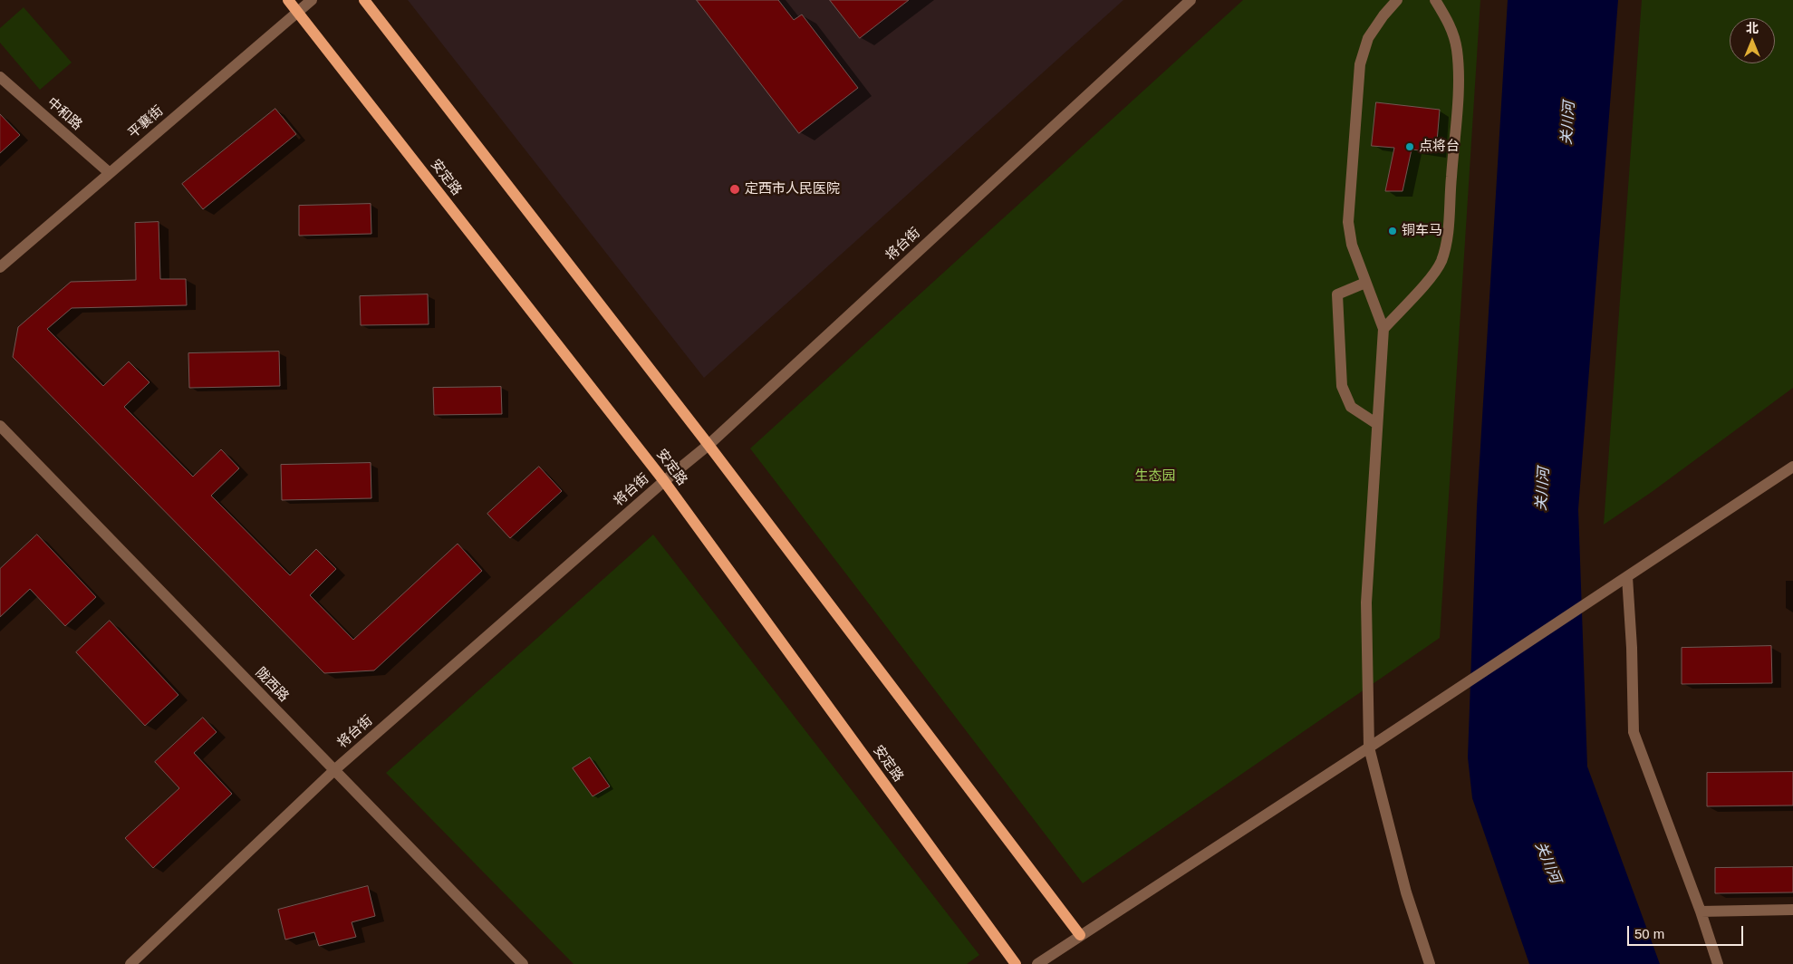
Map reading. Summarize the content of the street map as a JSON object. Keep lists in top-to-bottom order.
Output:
{
  "streets": {
    "main road": ["安定路"],
    "street": [
      "中和路",
      "平襄街",
      "将台街",
      "陇西路"
    ]
  },
  "crossings": [
    ["中和路", "平襄街"],
    ["平襄街", "安定路"],
    ["安定路", "将台街"],
    ["将台街", "陇西路"]
  ],
  "water": ["关川河"],
  "parks": ["生态园"],
  "places": ["点将台", "定西市人民医院", "铜车马"],
  "scale_bar": "50 m",
  "north": "top"
}
